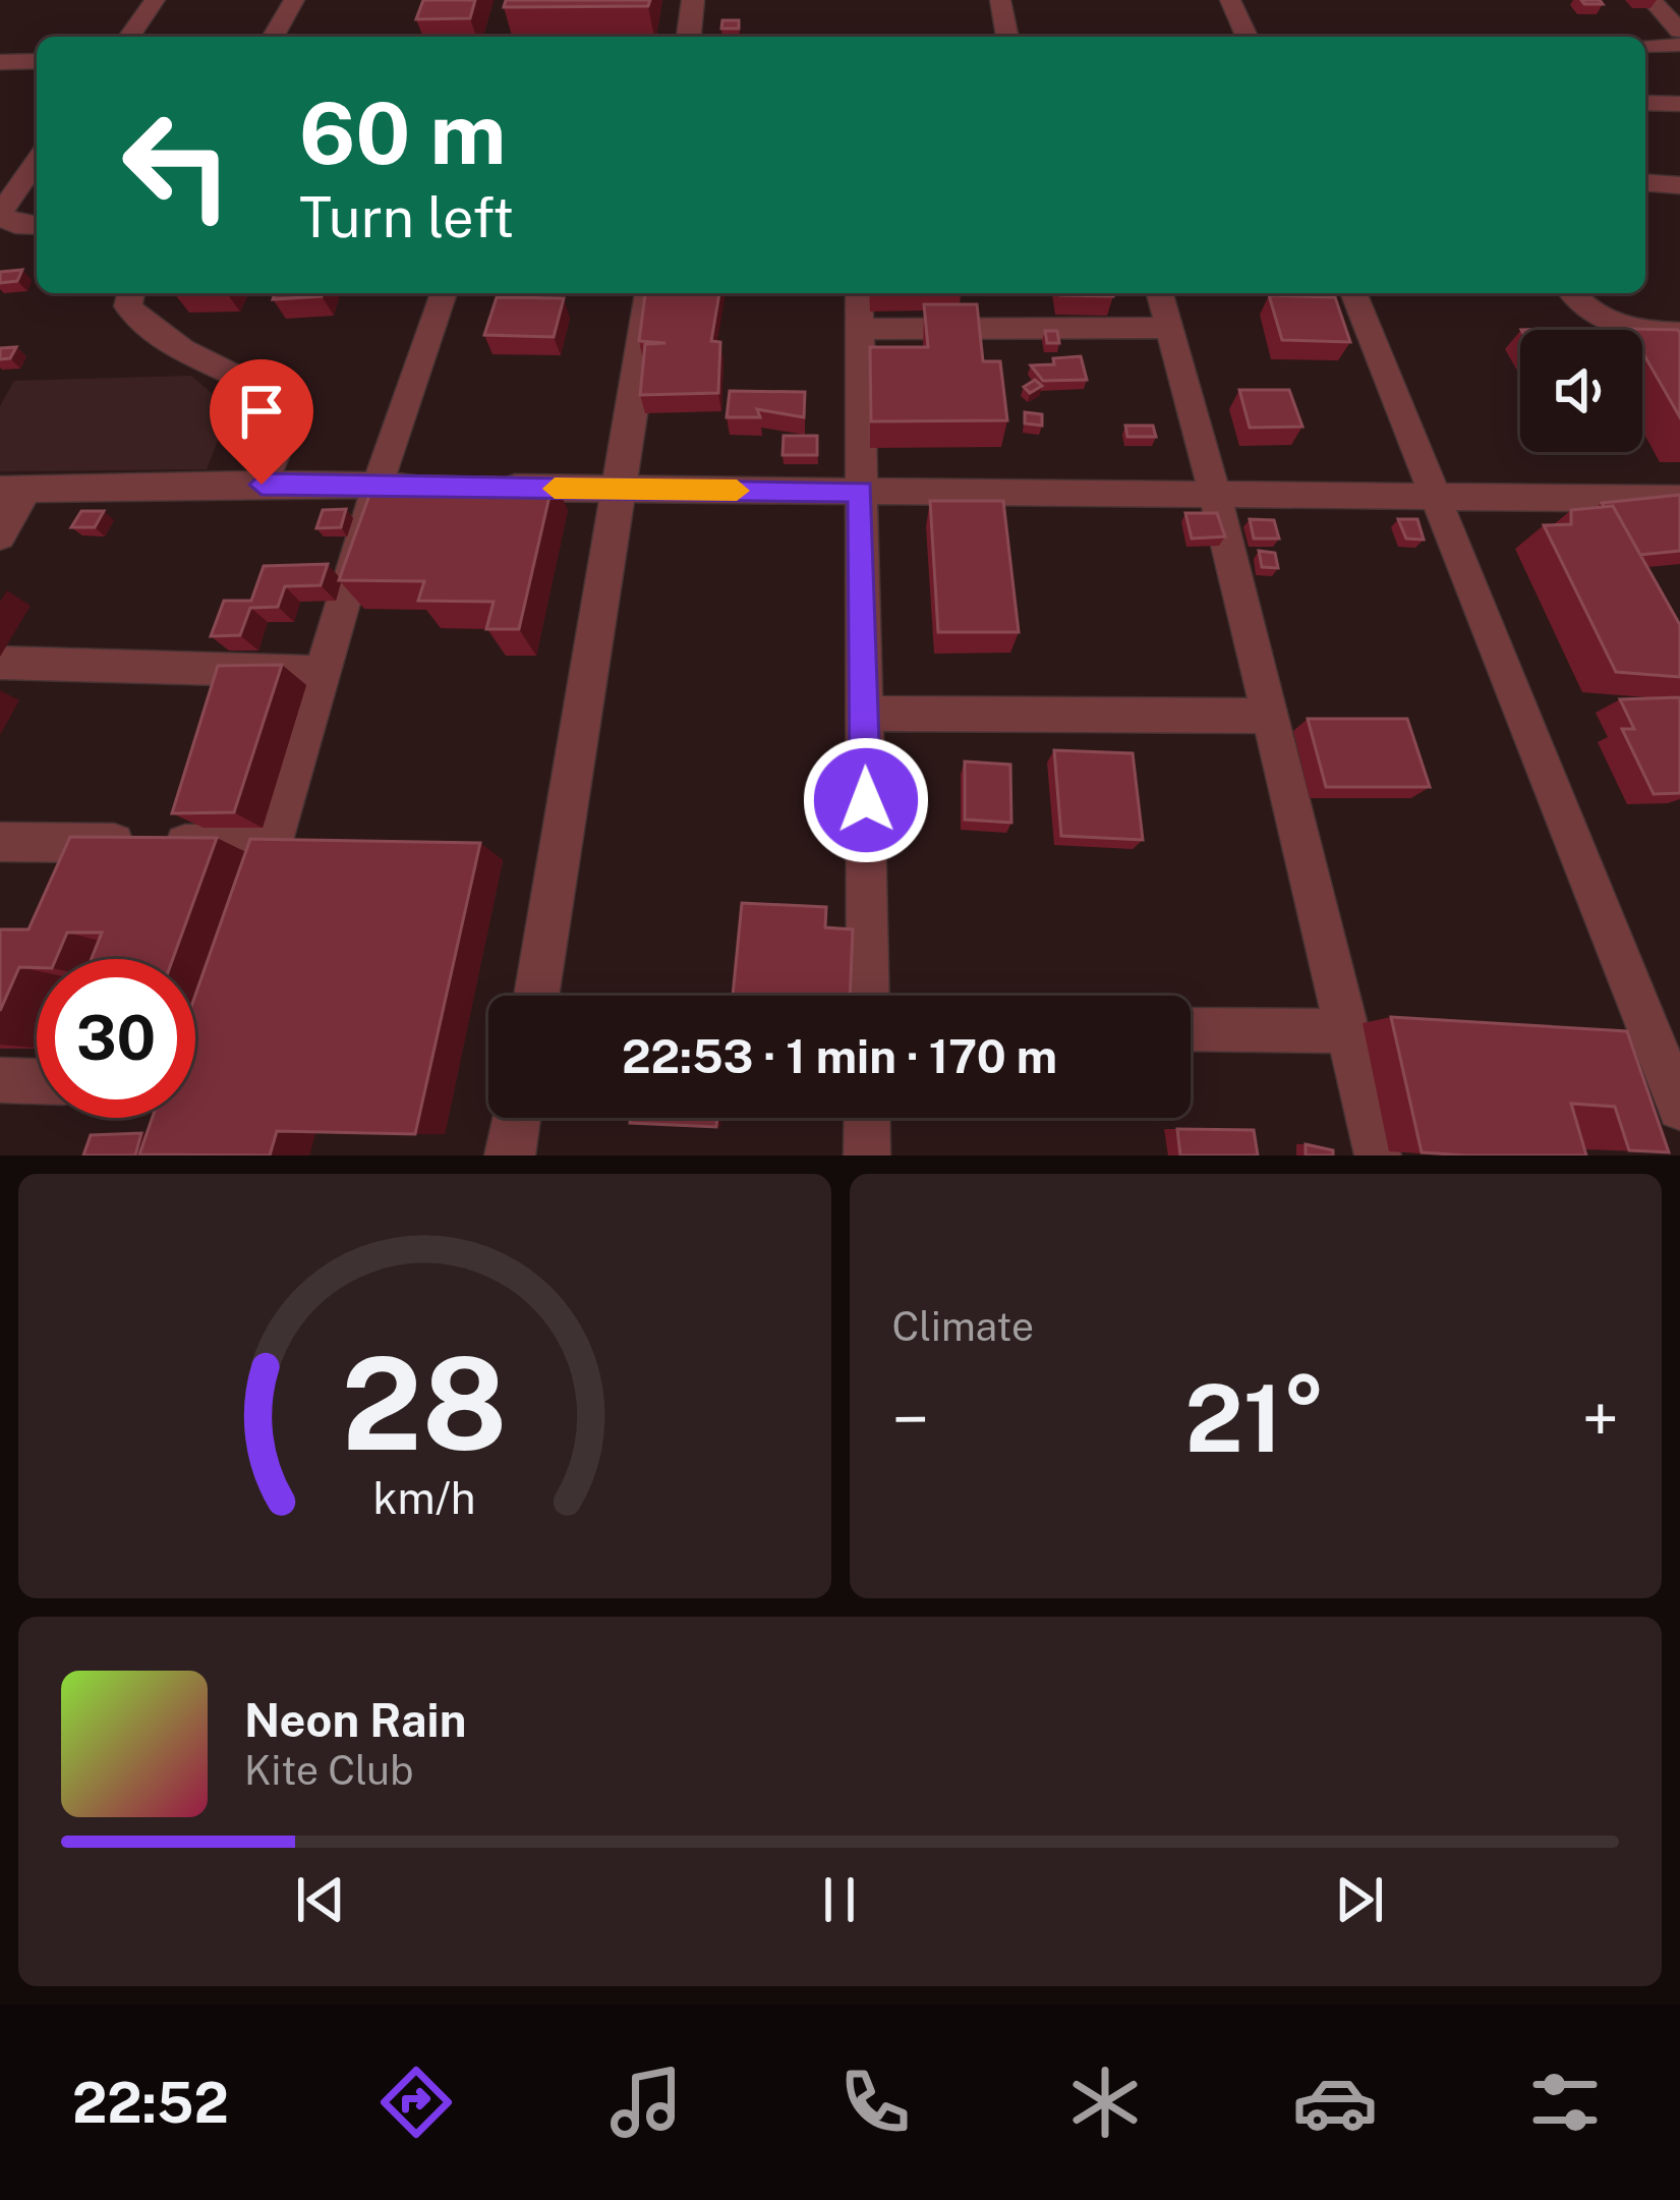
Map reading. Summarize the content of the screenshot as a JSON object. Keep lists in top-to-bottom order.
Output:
{
  "page": {
    "turn": ["60 m", "Turn left"],
    "limit": "30",
    "trip": "22:53 · 1 min · 170 m",
    "tile": "Climate",
    "heat": ["−", "21°", "+"],
    "song": ["Neon Rain", "Kite Club"],
    "tabs": "22:52",
    "gauge": ["28", "km/h"]
  }
}
